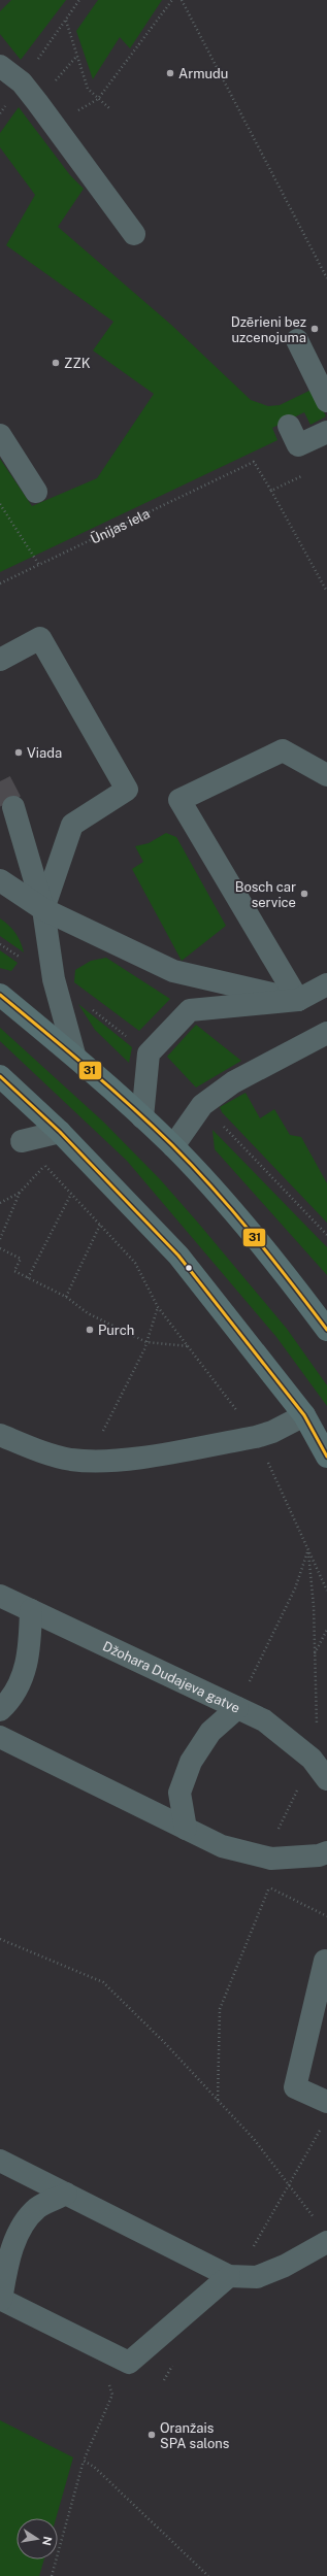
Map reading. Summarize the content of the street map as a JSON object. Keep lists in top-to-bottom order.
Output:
{
  "streets": {
    "street": ["Džohara Dudajeva gatve"],
    "path": ["Ūnijas iela"]
  },
  "places": [
    "Armudu",
    "Dzērieni bez uzcenojuma",
    "ZZK",
    "Viada",
    "Bosch car service",
    "Purch",
    "Oranžais SPA salons"
  ],
  "lines": ["transit line 31"],
  "north": "right"
}
